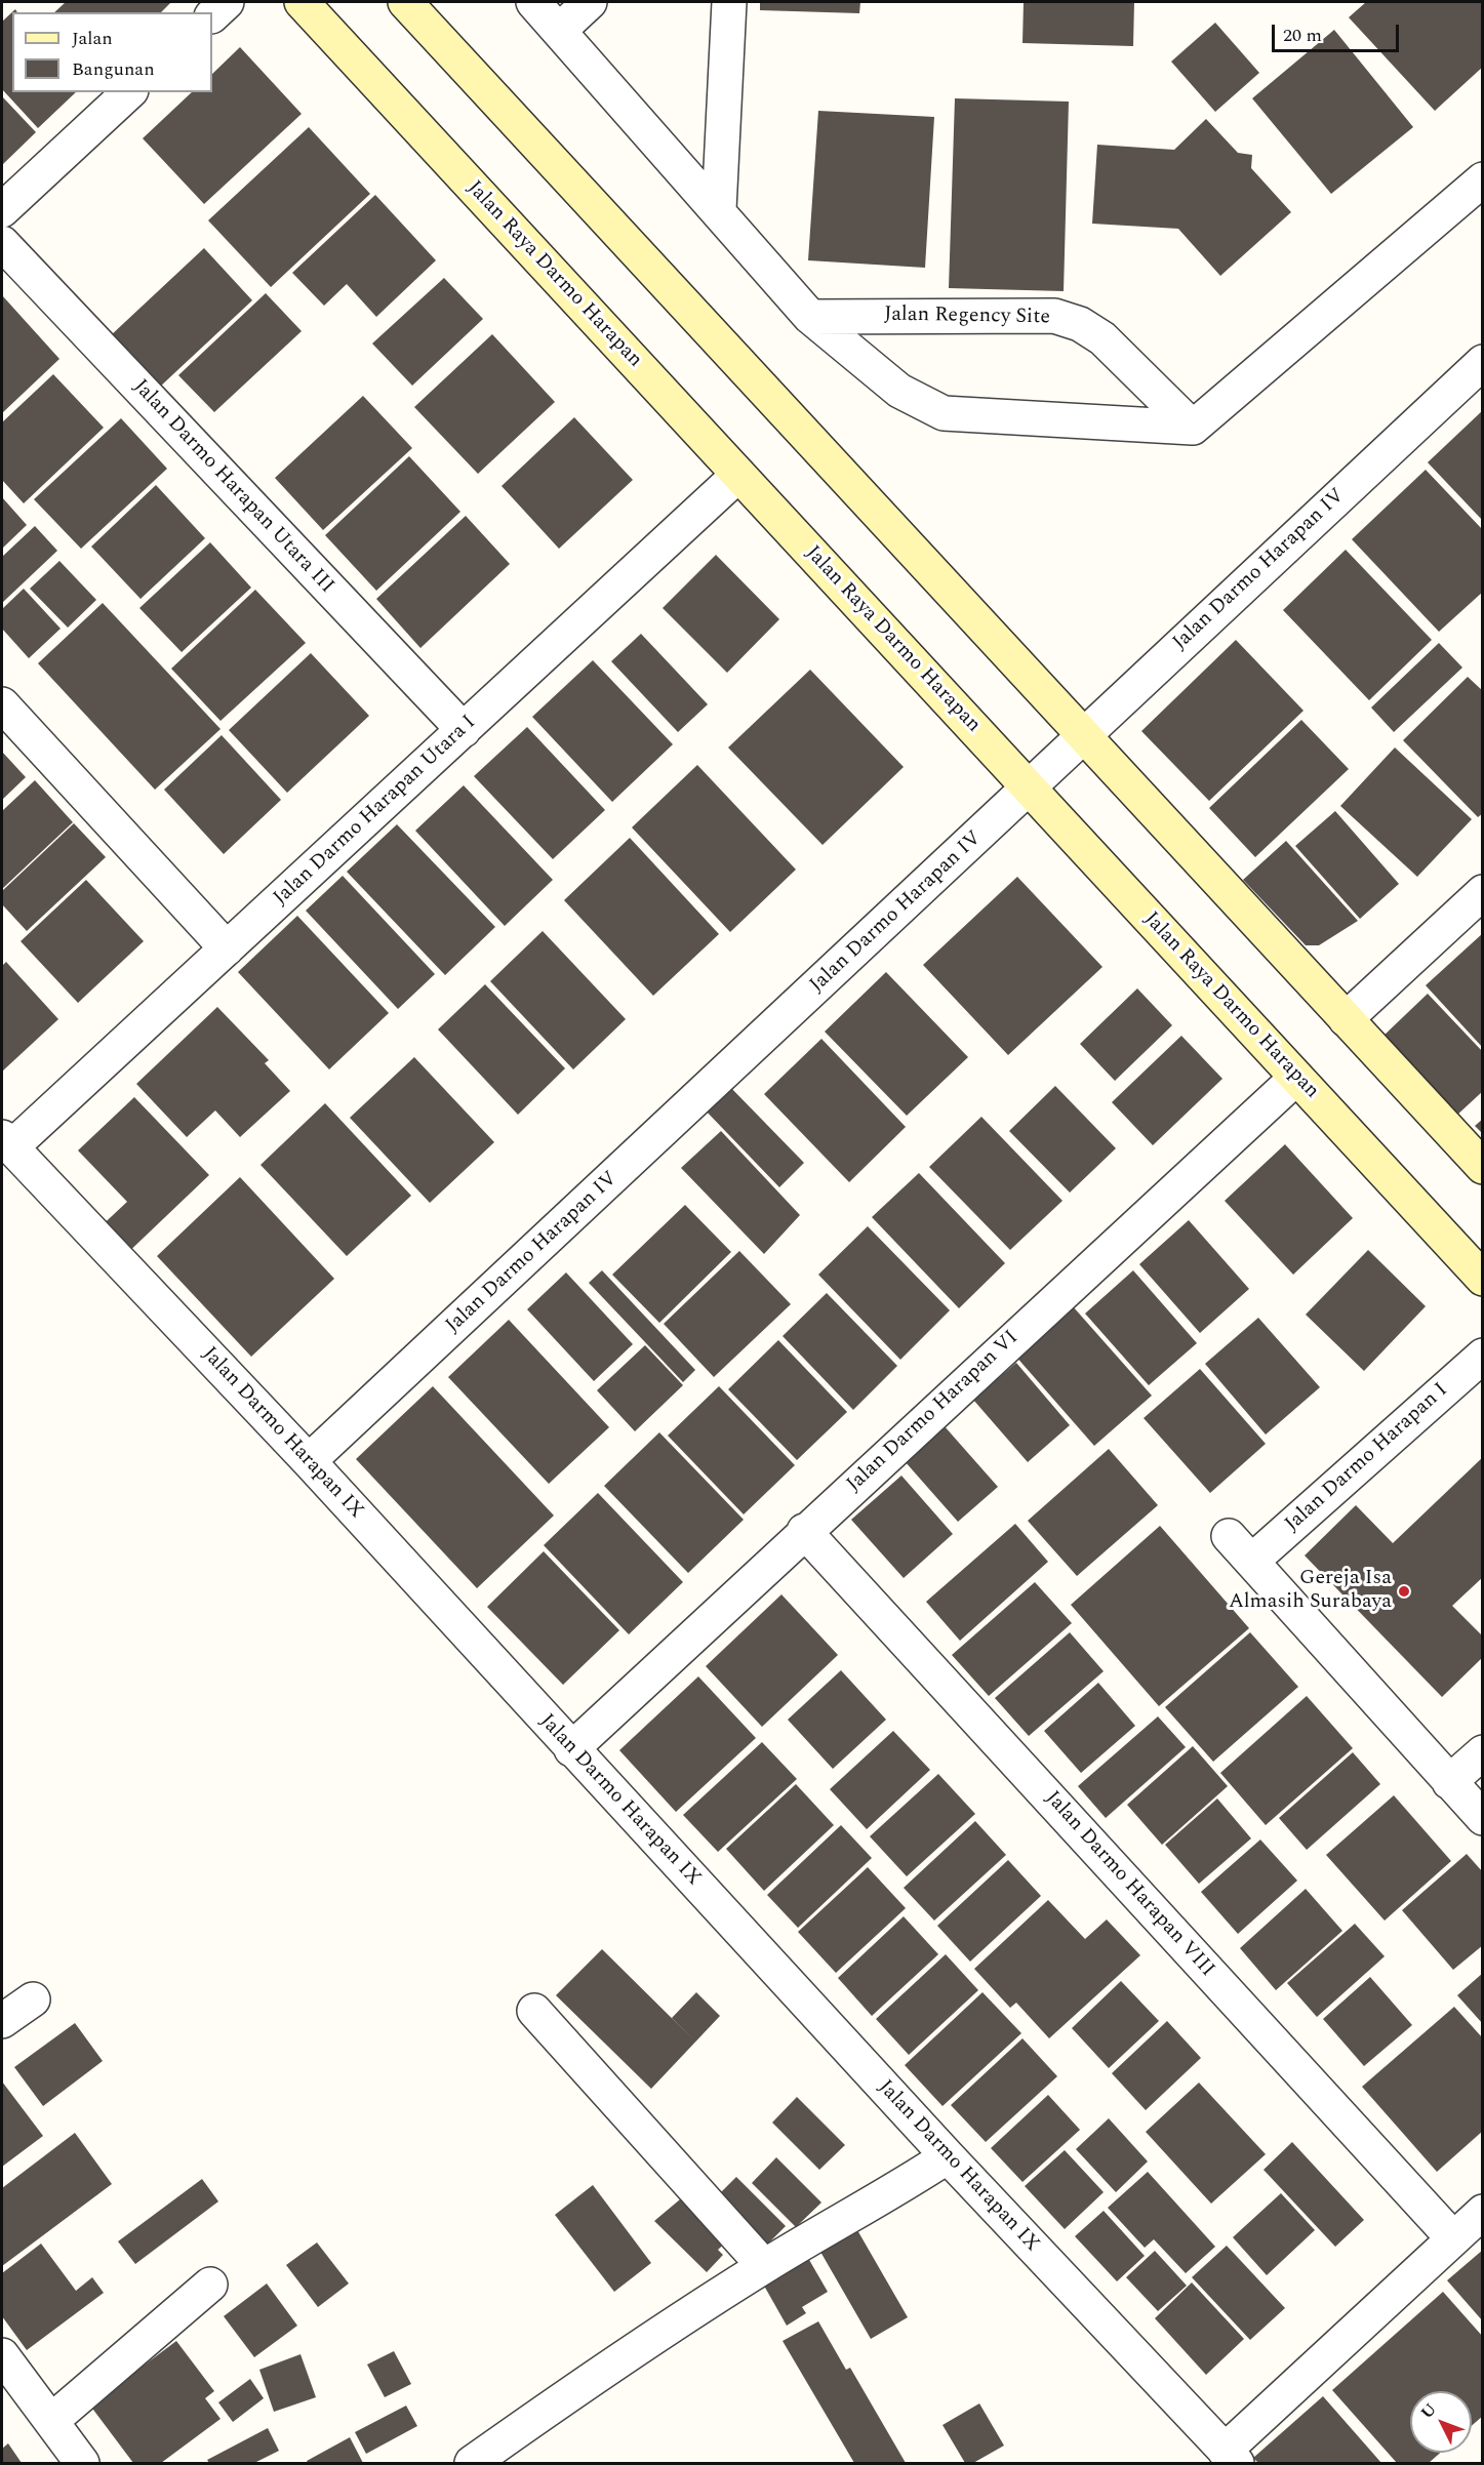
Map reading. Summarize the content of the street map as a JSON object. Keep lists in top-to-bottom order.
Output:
{
  "streets": {
    "street": [
      "Jalan Raya Darmo Harapan",
      "Jalan Regency Site",
      "Jalan Darmo Harapan Utara III",
      "Jalan Darmo Harapan IV",
      "Jalan Darmo Harapan Utara I",
      "Jalan Darmo Harapan VI",
      "Jalan Darmo Harapan IX",
      "Jalan Darmo Harapan I",
      "Jalan Darmo Harapan VIII"
    ]
  },
  "crossings": [
    ["Jalan Raya Darmo Harapan", "Jalan Darmo Harapan IV"],
    ["Jalan Raya Darmo Harapan", "Jalan Darmo Harapan Utara I"],
    ["Jalan Raya Darmo Harapan", "Jalan Darmo Harapan VI"],
    ["Jalan Darmo Harapan Utara III", "Jalan Darmo Harapan Utara I"],
    ["Jalan Darmo Harapan IV", "Jalan Darmo Harapan IX"],
    ["Jalan Darmo Harapan Utara I", "Jalan Darmo Harapan IX"],
    ["Jalan Darmo Harapan VI", "Jalan Darmo Harapan IX"],
    ["Jalan Darmo Harapan VI", "Jalan Darmo Harapan VIII"]
  ],
  "places": ["Gereja Isa Almasih Surabaya"],
  "legend": ["Jalan", "Bangunan"],
  "scale_bar": "20 m",
  "north": "top left"
}
